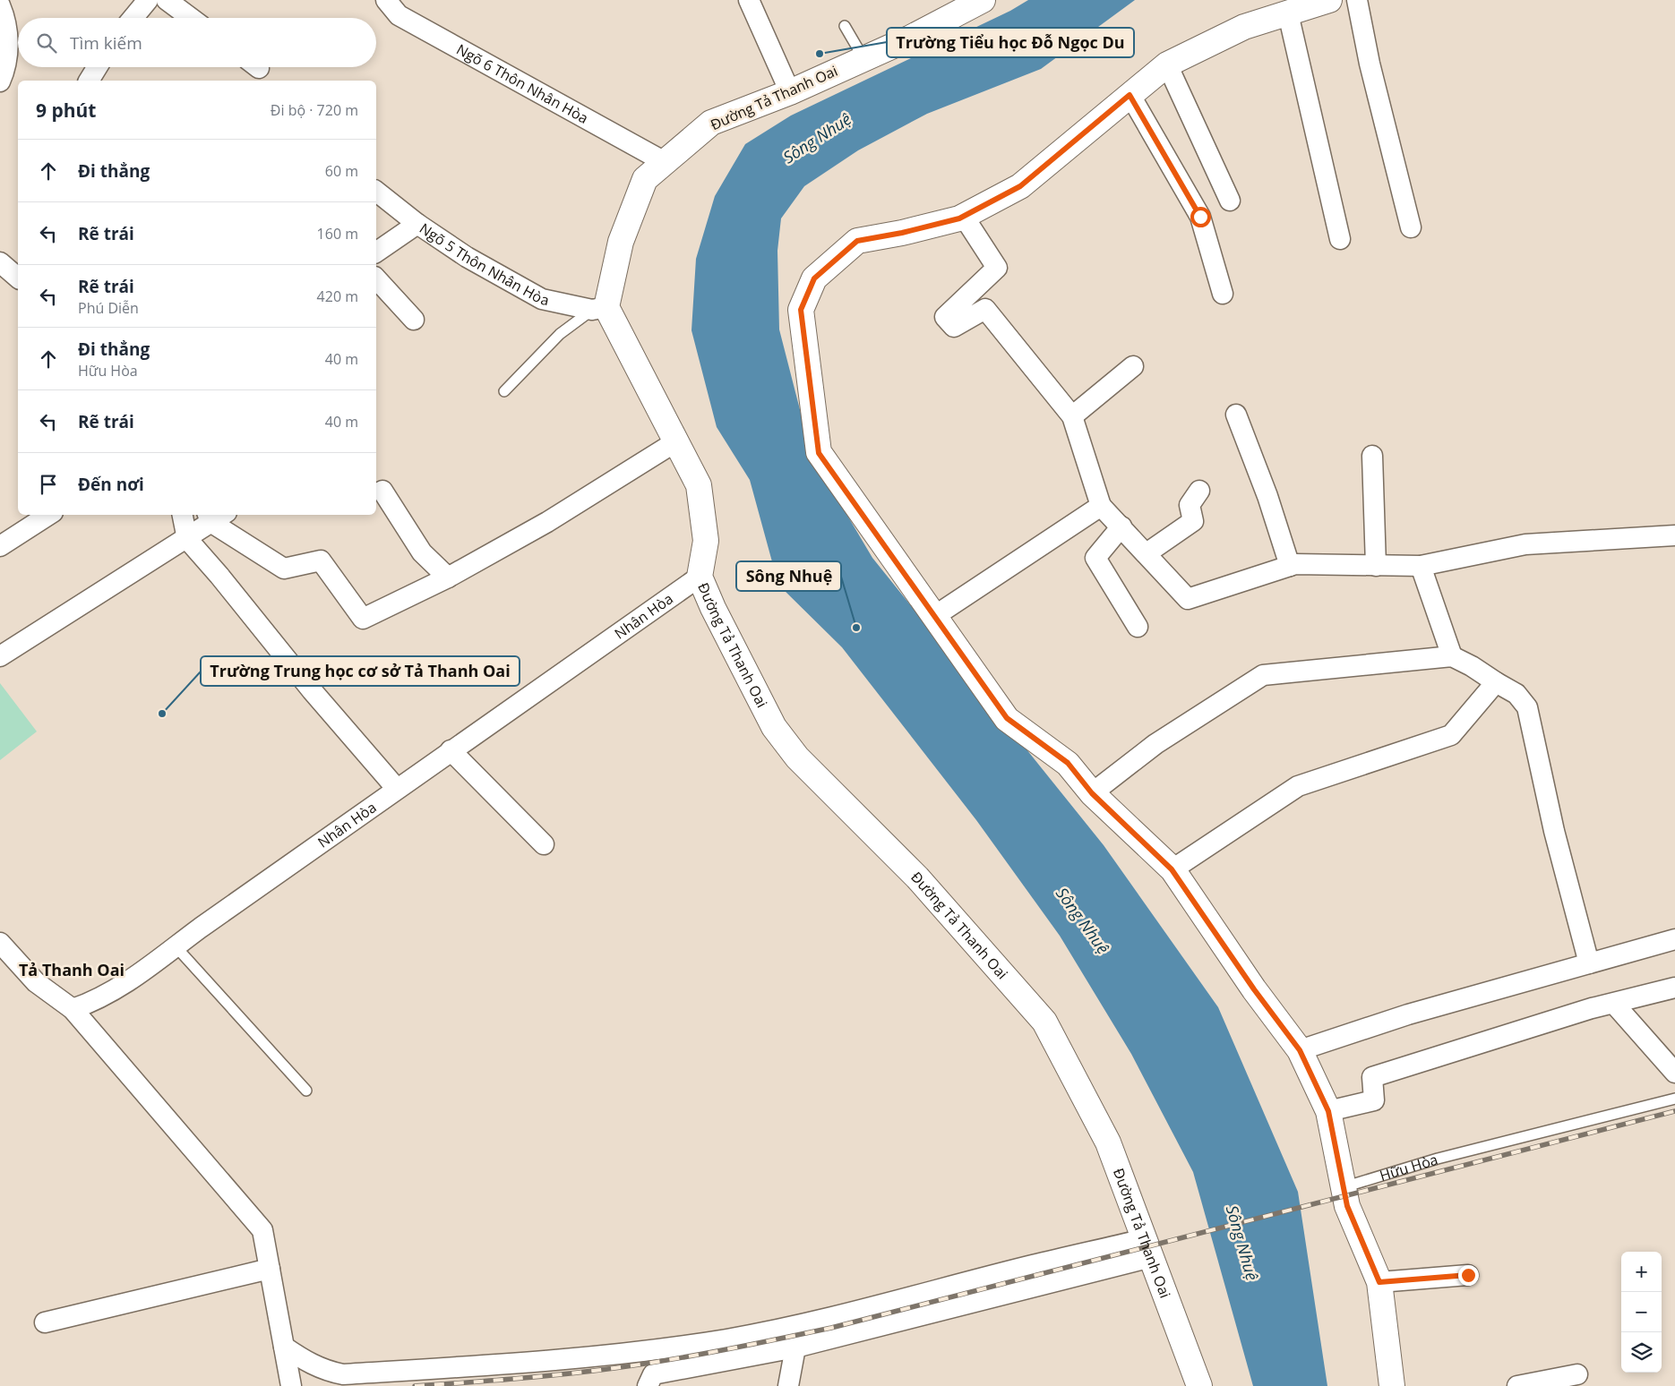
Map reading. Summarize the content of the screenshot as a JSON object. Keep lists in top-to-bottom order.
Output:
{
  "streets": {
    "street": [
      "Ngõ 6 Thôn Nhân Hòa",
      "Đường Tả Thanh Oai",
      "Ngõ 5 Thôn Nhân Hòa",
      "Nhân Hòa"
    ],
    "lane": ["Hữu Hòa"]
  },
  "crossings": [
    ["Ngõ 6 Thôn Nhân Hòa", "Đường Tả Thanh Oai"],
    ["Đường Tả Thanh Oai", "Ngõ 5 Thôn Nhân Hòa"],
    ["Đường Tả Thanh Oai", "Nhân Hòa"]
  ],
  "districts": ["Tả Thanh Oai"],
  "water": ["Sông Nhuệ"],
  "places": ["Trường Tiểu học Đỗ Ngọc Du", "Sông Nhuệ", "Trường Trung học cơ sở Tả Thanh Oai"],
  "page": {
    "search": "Tìm kiếm",
    "heading": ["9 phút", "Đi bộ · 720 m"],
    "list": [
      ["Đi thẳng", "60 m"],
      ["Rẽ trái", "160 m"],
      ["Rẽ trái", "Phú Diễn", "420 m"],
      ["Đi thẳng", "Hữu Hòa", "40 m"],
      ["Rẽ trái", "40 m"],
      "Đến nơi"
    ],
    "map_buttons": ["+", "−"]
  }
}
